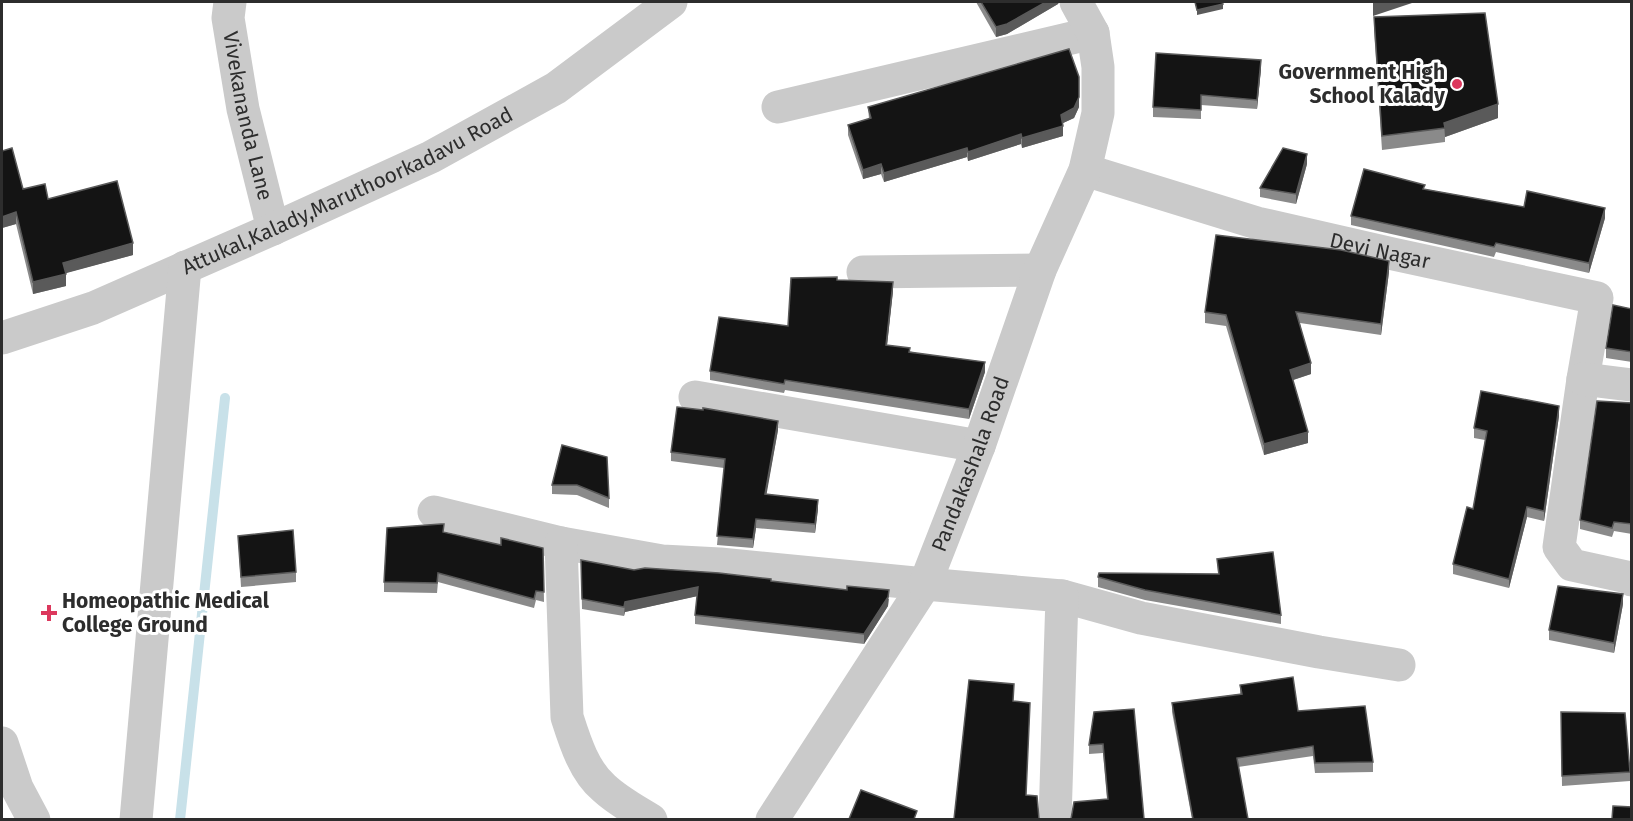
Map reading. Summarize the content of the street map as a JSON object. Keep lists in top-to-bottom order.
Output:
{
  "streets": {
    "street": [
      "Vivekananda Lane",
      "Attukal,Kalady,Maruthoorkadavu Road",
      "Devi Nagar",
      "Pandakashala Road"
    ]
  },
  "crossings": [
    ["Vivekananda Lane", "Attukal,Kalady,Maruthoorkadavu Road"],
    ["Devi Nagar", "Pandakashala Road"]
  ],
  "places": {
    "other": ["Government High School Kalady"],
    "health": ["Homeopathic Medical College Ground"]
  }
}
